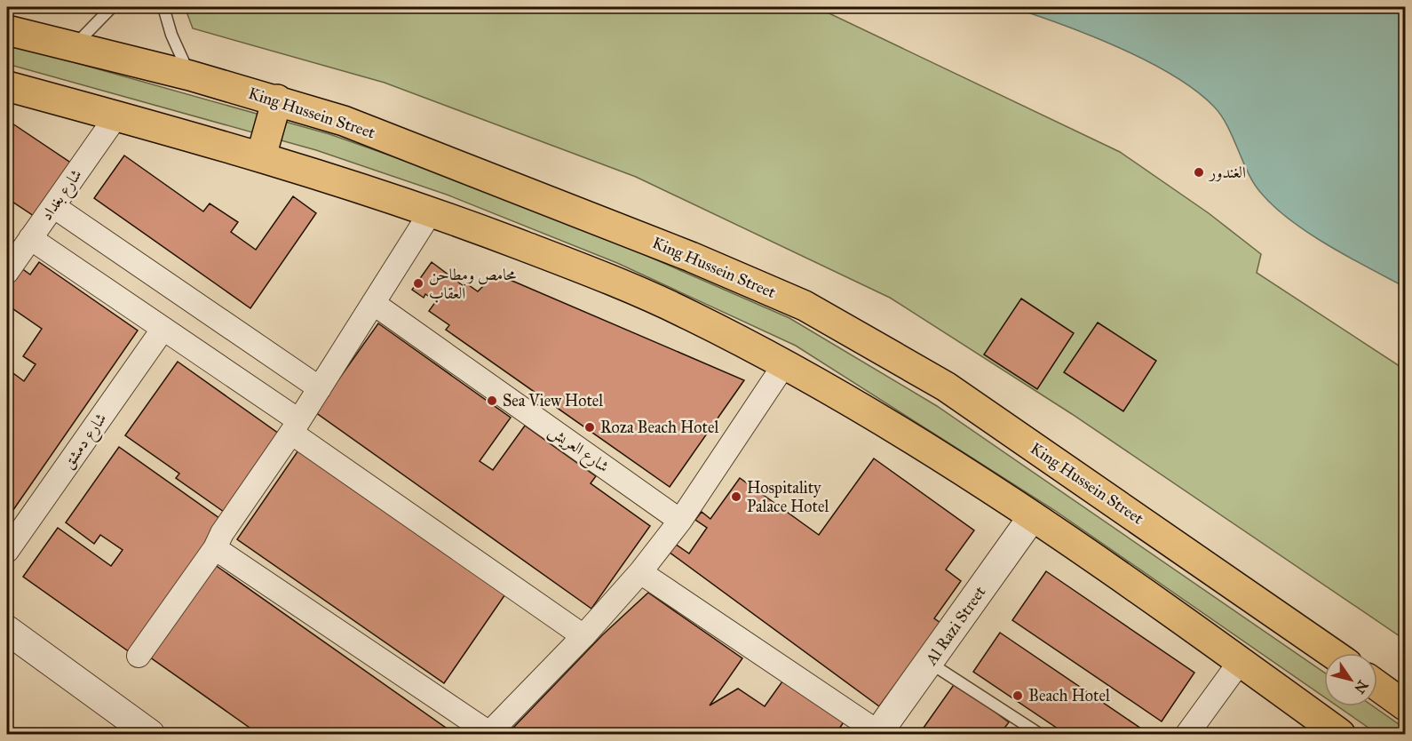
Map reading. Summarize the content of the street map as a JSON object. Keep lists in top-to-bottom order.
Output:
{
  "streets": {
    "highway": ["King Hussein Street"],
    "street": [
      "شارع بغداد",
      "شارع دمشق",
      "شارع العريش",
      "Al Razi Street"
    ]
  },
  "places": [
    "الغندور",
    "محامص ومطاحن العقاب",
    "Sea View Hotel",
    "Roza Beach Hotel",
    "Hospitality Palace Hotel",
    "Beach Hotel"
  ],
  "north": "bottom right"
}
